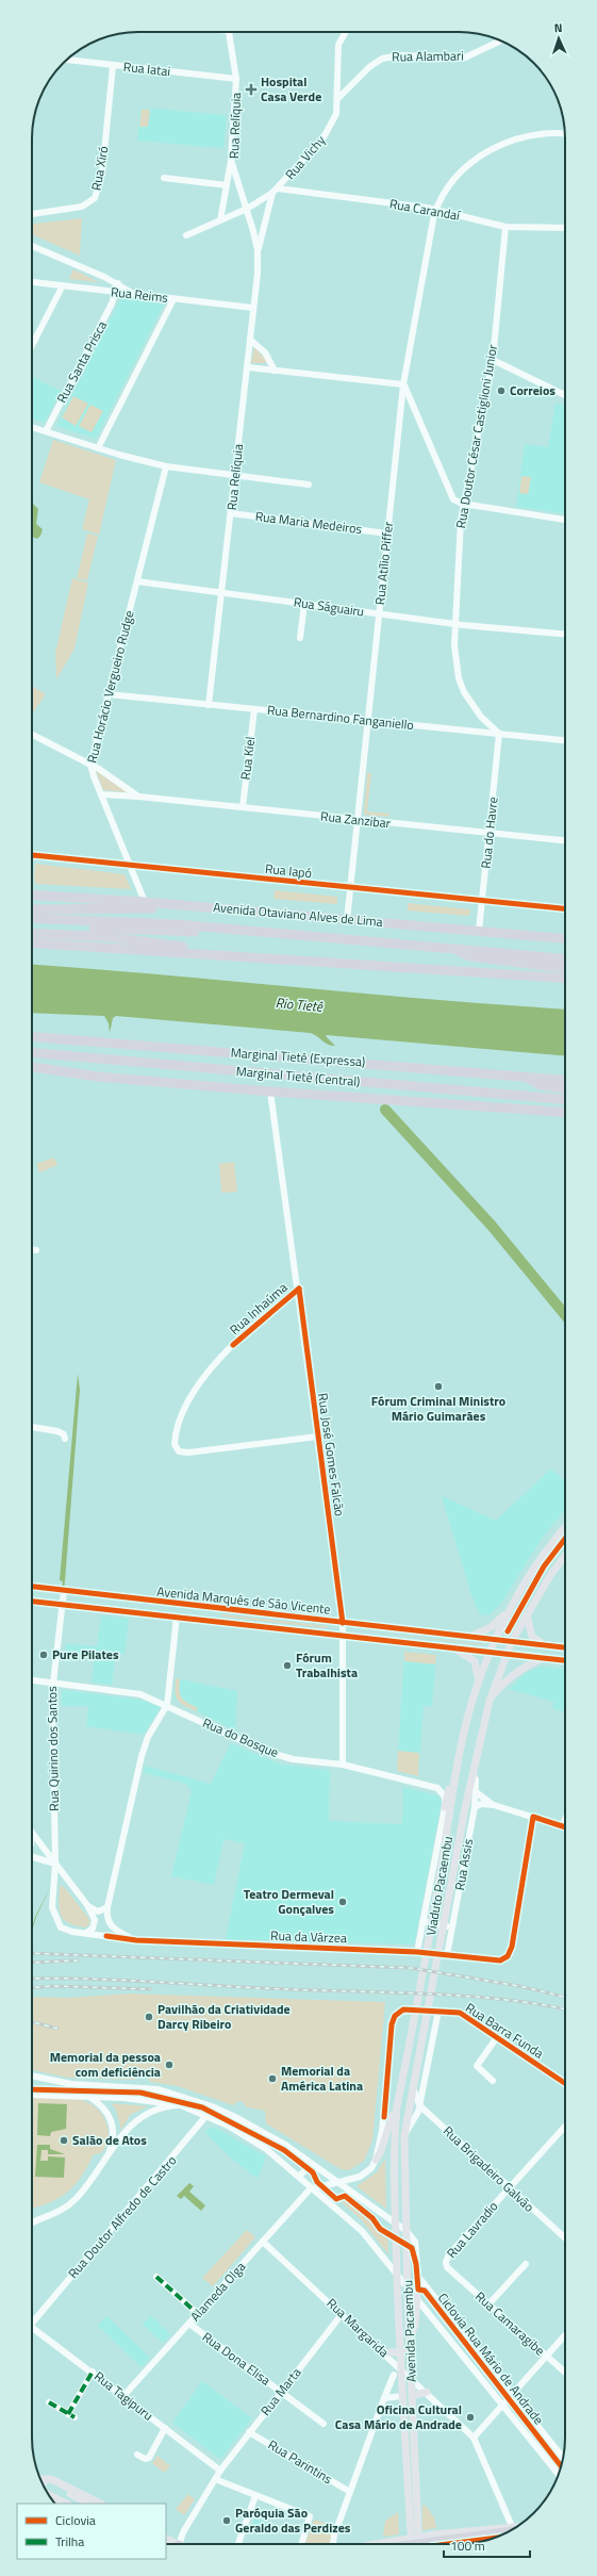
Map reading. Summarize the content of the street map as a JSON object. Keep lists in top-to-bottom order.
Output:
{
  "streets": {
    "highway": ["Avenida Otaviano Alves de Lima", "Marginal Tietê (Expressa)", "Marginal Tietê (Central)"],
    "main road": ["Avenida Marquês de São Vicente", "Viaduto Pacaembu", "Avenida Pacaembu"],
    "street": [
      "Rua Alambari",
      "Rua Iatai",
      "Rua Relíquia",
      "Rua Vichy",
      "Rua Xiró",
      "Rua Carandaí",
      "Rua Reims",
      "Rua Santa Prisca",
      "Rua Doutor César Castiglioni Junior",
      "Rua Maria Medeiros",
      "Rua Atílio Piffer",
      "Rua Ságuairu",
      "Rua Horácio Vergueiro Rudge",
      "Rua Bernardino Fanganiello",
      "Rua Kiel",
      "Rua Zanzibar",
      "Rua do Havre",
      "Rua Iapó",
      "Rua Inhaúma",
      "Rua José Gomes Falcão",
      "Rua do Bosque",
      "Rua Quirino dos Santos",
      "Rua Assis",
      "Rua da Várzea",
      "Rua Barra Funda",
      "Rua Brigadeiro Galvão",
      "Rua Doutor Alfredo de Castro",
      "Rua Lavradio",
      "Alameda Olga",
      "Rua Camaragibe",
      "Rua Margarida",
      "Rua Dona Elisa",
      "Rua Marta",
      "Rua Tagipuru",
      "Rua Parintins"
    ],
    "cycle path": ["Ciclovia Rua Mário de Andrade"]
  },
  "crossings": [
    ["Rua Alambari", "Rua Vichy"],
    ["Rua Iatai", "Rua Relíquia"],
    ["Rua Iatai", "Rua Xiró"],
    ["Rua Relíquia", "Rua Vichy"],
    ["Rua Relíquia", "Rua Carandaí"],
    ["Rua Relíquia", "Rua Reims"],
    ["Rua Relíquia", "Rua Maria Medeiros"],
    ["Rua Relíquia", "Rua Ságuairu"],
    ["Rua Relíquia", "Rua Bernardino Fanganiello"],
    ["Rua Vichy", "Rua Carandaí"],
    ["Rua Carandaí", "Rua Doutor César Castiglioni Junior"],
    ["Rua Carandaí", "Rua Atílio Piffer"],
    ["Rua Reims", "Rua Santa Prisca"],
    ["Rua Doutor César Castiglioni Junior", "Rua Ságuairu"],
    ["Rua Doutor César Castiglioni Junior", "Rua Bernardino Fanganiello"],
    ["Rua Doutor César Castiglioni Junior", "Rua do Havre"],
    ["Rua Maria Medeiros", "Rua Atílio Piffer"],
    ["Rua Atílio Piffer", "Rua Ságuairu"],
    ["Rua Atílio Piffer", "Rua Bernardino Fanganiello"],
    ["Rua Atílio Piffer", "Rua Zanzibar"],
    ["Rua Atílio Piffer", "Rua Iapó"],
    ["Rua Atílio Piffer", "Avenida Otaviano Alves de Lima"],
    ["Rua Ságuairu", "Rua Horácio Vergueiro Rudge"],
    ["Rua Horácio Vergueiro Rudge", "Rua Bernardino Fanganiello"],
    ["Rua Horácio Vergueiro Rudge", "Rua Zanzibar"],
    ["Rua Horácio Vergueiro Rudge", "Rua Iapó"],
    ["Rua Horácio Vergueiro Rudge", "Avenida Otaviano Alves de Lima"],
    ["Rua Bernardino Fanganiello", "Rua Kiel"],
    ["Rua Bernardino Fanganiello", "Rua do Havre"],
    ["Rua Kiel", "Rua Zanzibar"],
    ["Rua Zanzibar", "Rua do Havre"],
    ["Rua do Havre", "Rua Iapó"],
    ["Rua do Havre", "Avenida Otaviano Alves de Lima"],
    ["Rua Inhaúma", "Rua José Gomes Falcão"],
    ["Rua José Gomes Falcão", "Avenida Marquês de São Vicente"],
    ["Rua José Gomes Falcão", "Rua do Bosque"],
    ["Avenida Marquês de São Vicente", "Rua Quirino dos Santos"],
    ["Avenida Marquês de São Vicente", "Viaduto Pacaembu"],
    ["Rua do Bosque", "Rua Quirino dos Santos"],
    ["Rua do Bosque", "Viaduto Pacaembu"],
    ["Rua Quirino dos Santos", "Rua da Várzea"],
    ["Rua Assis", "Viaduto Pacaembu"],
    ["Rua Assis", "Rua da Várzea"],
    ["Viaduto Pacaembu", "Rua Brigadeiro Galvão"],
    ["Viaduto Pacaembu", "Avenida Pacaembu"],
    ["Rua Barra Funda", "Avenida Pacaembu"],
    ["Rua Brigadeiro Galvão", "Rua Lavradio"],
    ["Rua Brigadeiro Galvão", "Avenida Pacaembu"],
    ["Rua Lavradio", "Rua Camaragibe"],
    ["Alameda Olga", "Rua Margarida"],
    ["Alameda Olga", "Rua Dona Elisa"],
    ["Alameda Olga", "Rua Tagipuru"],
    ["Rua Margarida", "Avenida Pacaembu"],
    ["Rua Margarida", "Rua Marta"],
    ["Rua Dona Elisa", "Rua Marta"],
    ["Rua Marta", "Rua Tagipuru"],
    ["Rua Marta", "Rua Parintins"]
  ],
  "water": ["Rio Tietê"],
  "places": {
    "health": ["Hospital Casa Verde"],
    "other": [
      "Correios",
      "Fórum Criminal Ministro Mário Guimarães",
      "Pure Pilates",
      "Fórum Trabalhista",
      "Teatro Dermeval Gonçalves",
      "Pavilhão da Criatividade Darcy Ribeiro",
      "Memorial da pessoa com deficiência",
      "Memorial da América Latina",
      "Salão de Atos",
      "Oficina Cultural Casa Mário de Andrade",
      "Paróquia São Geraldo das Perdizes"
    ]
  },
  "legend": ["Ciclovia", "Trilha"],
  "scale_bar": "100 m",
  "north": "top"
}
